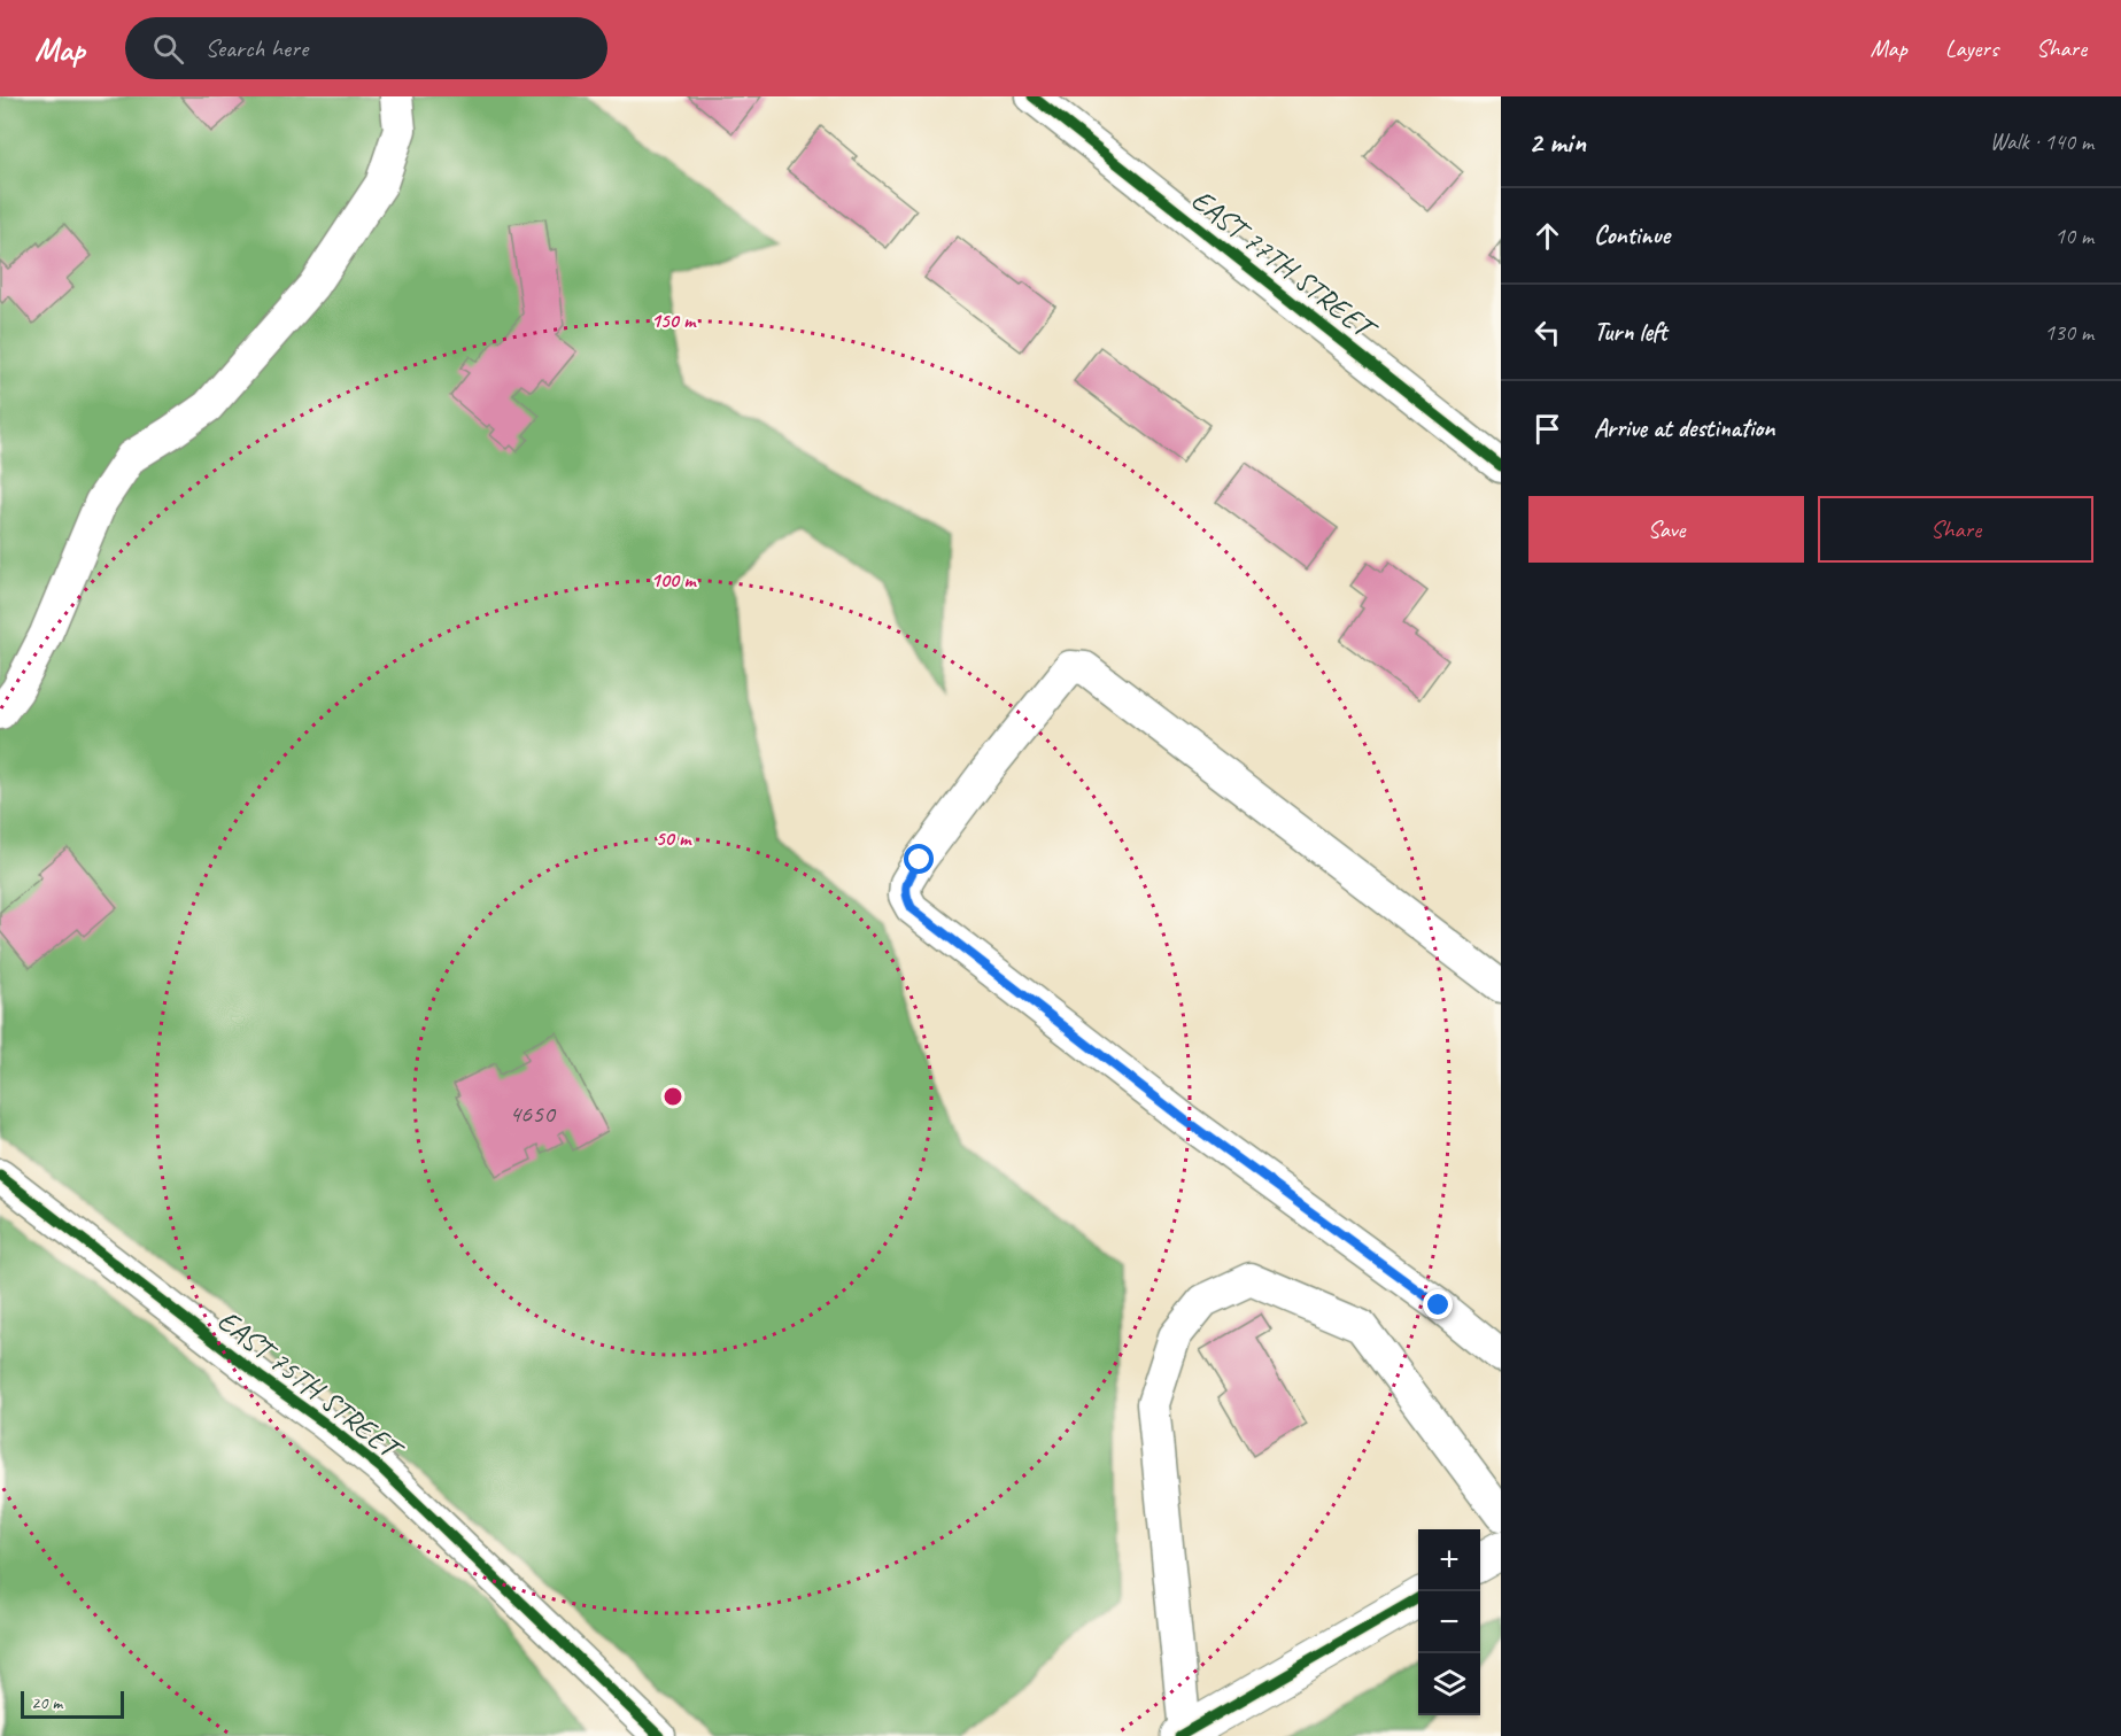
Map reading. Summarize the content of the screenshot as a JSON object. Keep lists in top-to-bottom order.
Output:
{
  "streets": {
    "street": ["EAST 77TH STREET", "EAST 75TH STREET"]
  },
  "house_numbers": ["4650"],
  "scale_bar": "20 m",
  "page": {
    "header": "Map",
    "search": "Search here",
    "nav": ["Map", "Layers", "Share"],
    "heading": ["2 min", "Walk · 140 m"],
    "list": [
      ["Continue", "10 m"],
      ["Turn left", "130 m"],
      "Arrive at destination"
    ],
    "buttons": ["Save", "Share"],
    "map_buttons": ["+", "−"],
    "scale": "20 m"
  },
  "rings": ["150 m", "100 m", "50 m"]
}
